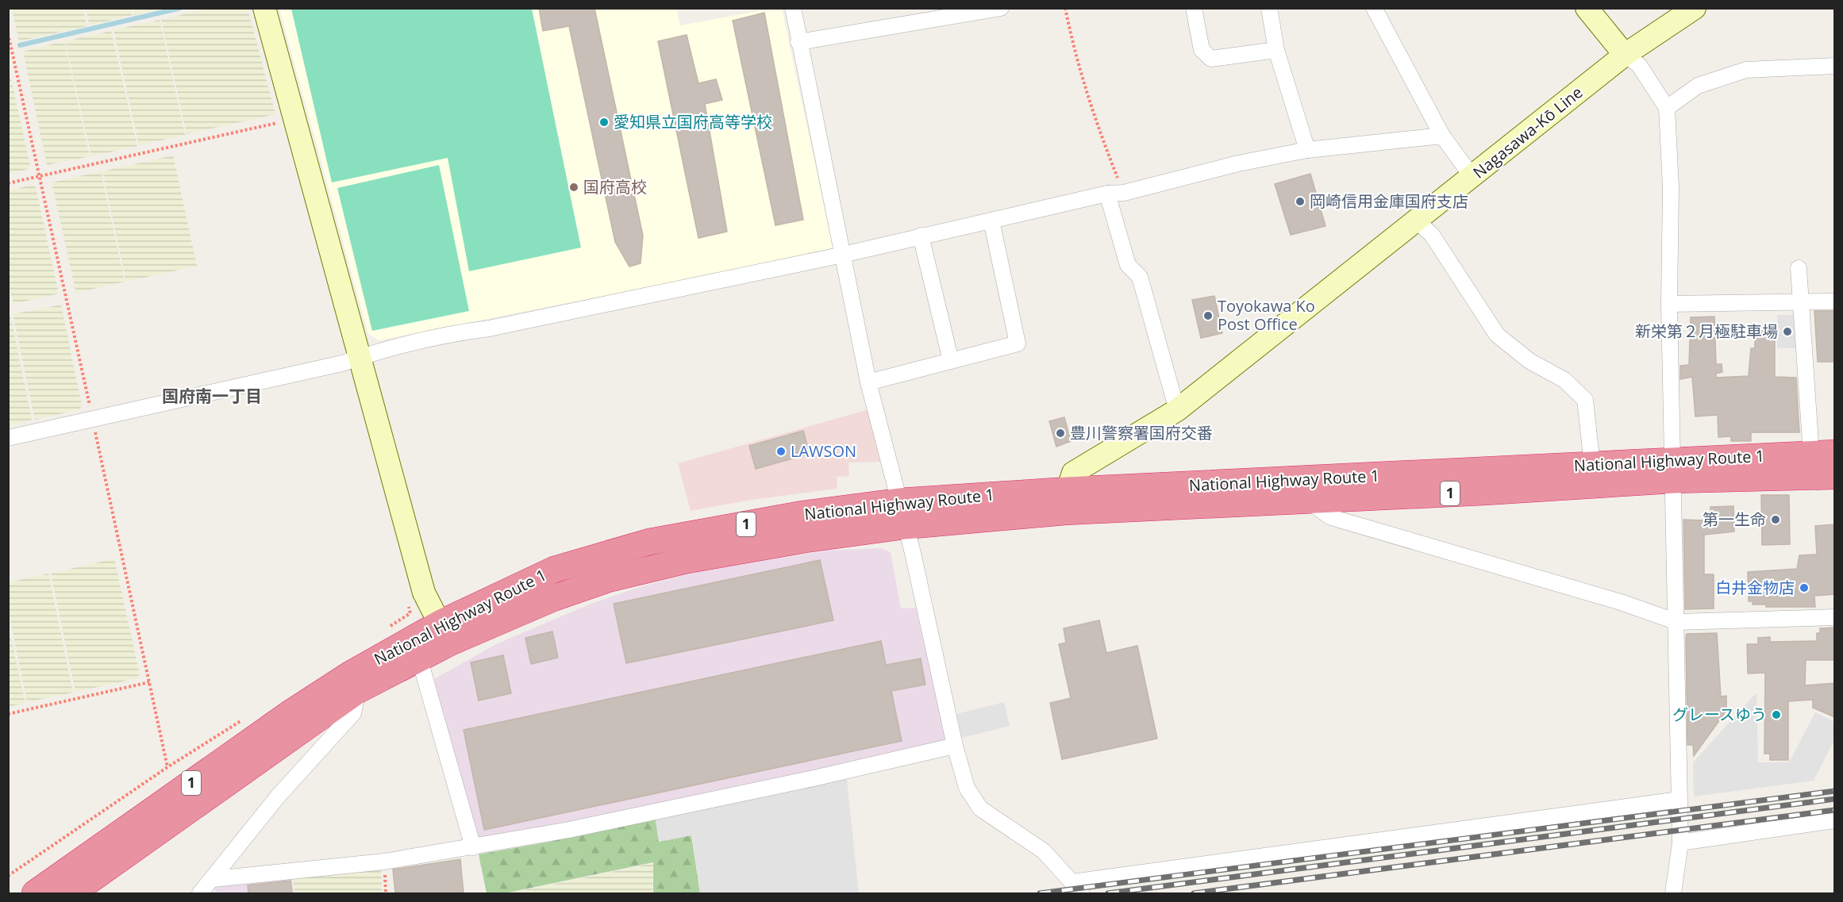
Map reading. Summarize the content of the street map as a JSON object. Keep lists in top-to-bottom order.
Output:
{
  "streets": {
    "highway": ["National Highway Route 1", "1"],
    "main road": ["Nagasawa-Kō Line"]
  },
  "crossings": [
    ["Nagasawa-Kō Line", "National Highway Route 1"]
  ],
  "districts": ["国府南一丁目"],
  "places": [
    "愛知県立国府高等学校",
    "国府高校",
    "岡崎信用金庫国府支店",
    "Toyokawa Ko Post Office",
    "新栄第２月極駐車場",
    "豊川警察署国府交番",
    "LAWSON",
    "第一生命",
    "白井金物店",
    "グレースゆう"
  ]
}
